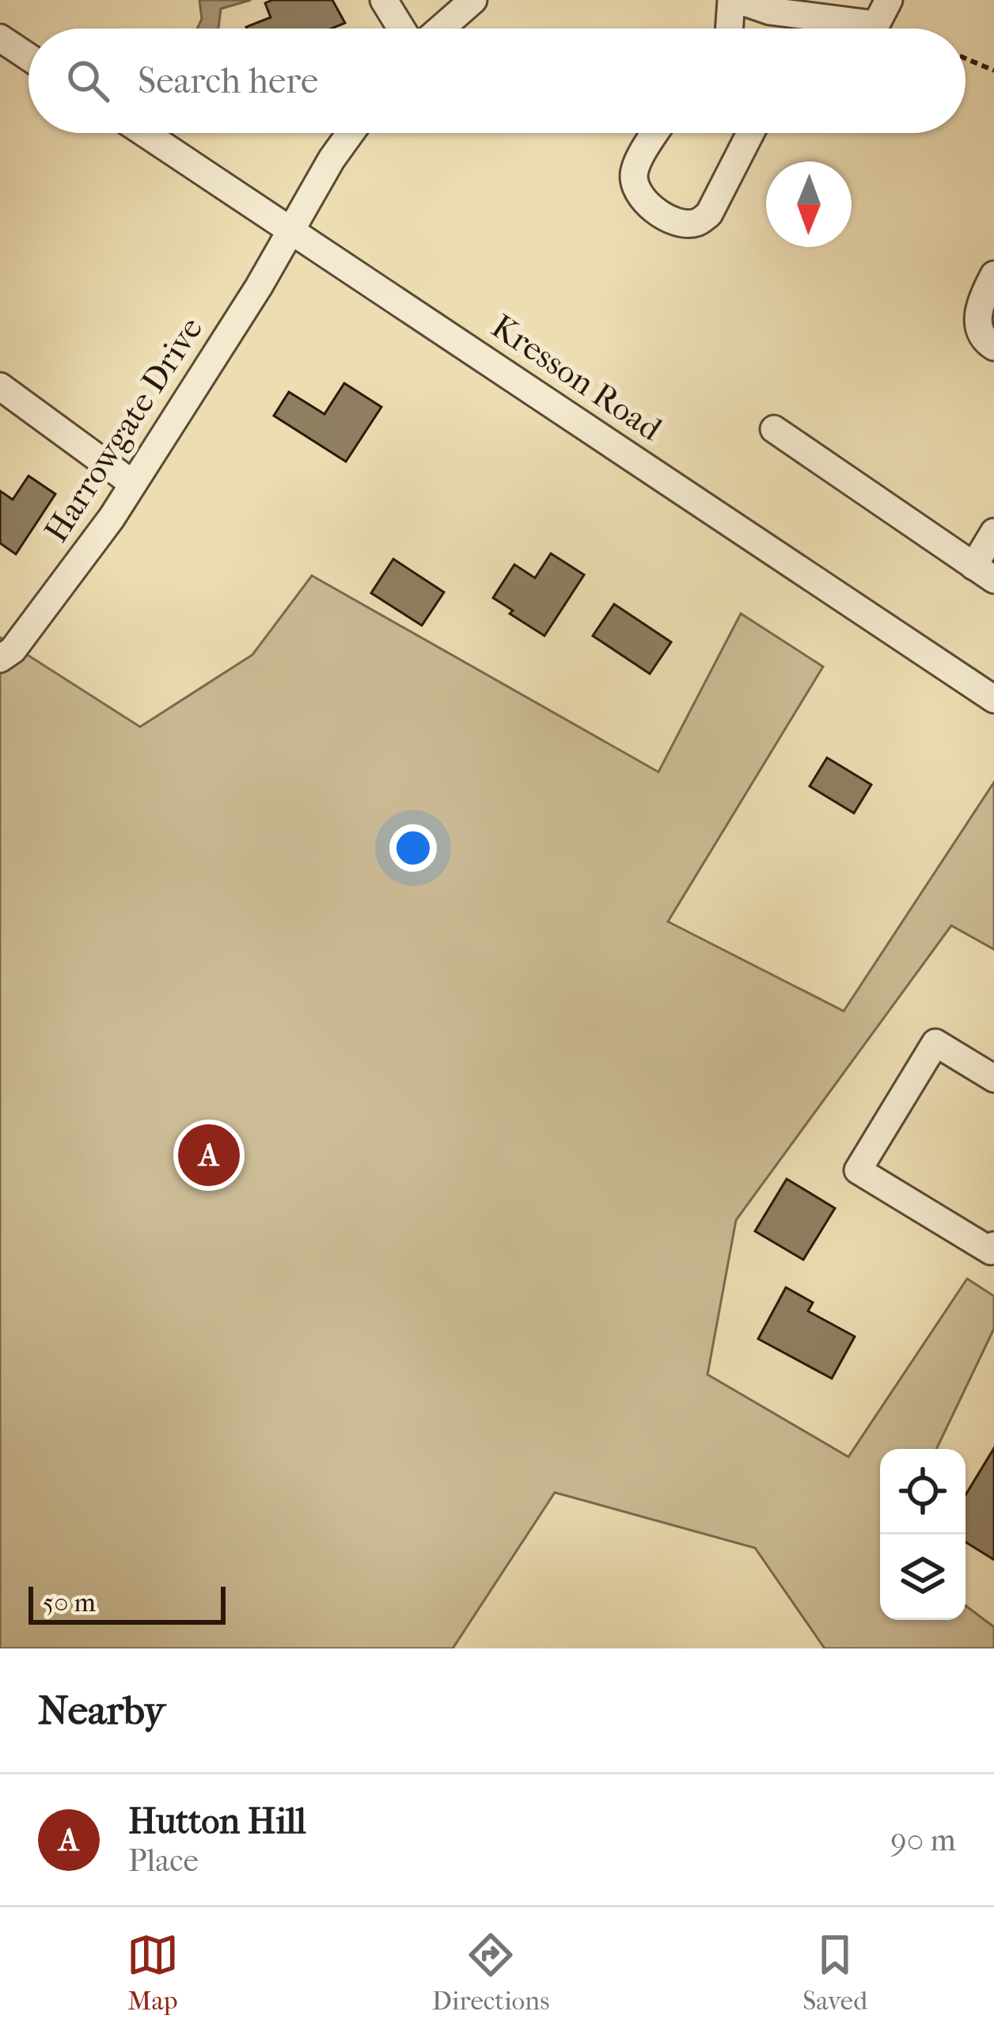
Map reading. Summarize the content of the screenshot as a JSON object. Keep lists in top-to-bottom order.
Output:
{
  "streets": {
    "street": ["Kresson Road", "Harrowgate Drive"]
  },
  "crossings": [
    ["Kresson Road", "Harrowgate Drive"]
  ],
  "scale_bar": "50 m",
  "north": "bottom",
  "page": {
    "search": "Search here",
    "pins": "A",
    "scale": "50 m",
    "heading": "Nearby",
    "list": [
      {
        "mark": "A",
        "name": "Hutton Hill",
        "note": "Place",
        "value": "90 m"
      }
    ],
    "nav": ["Map", "Directions", "Saved"]
  }
}
